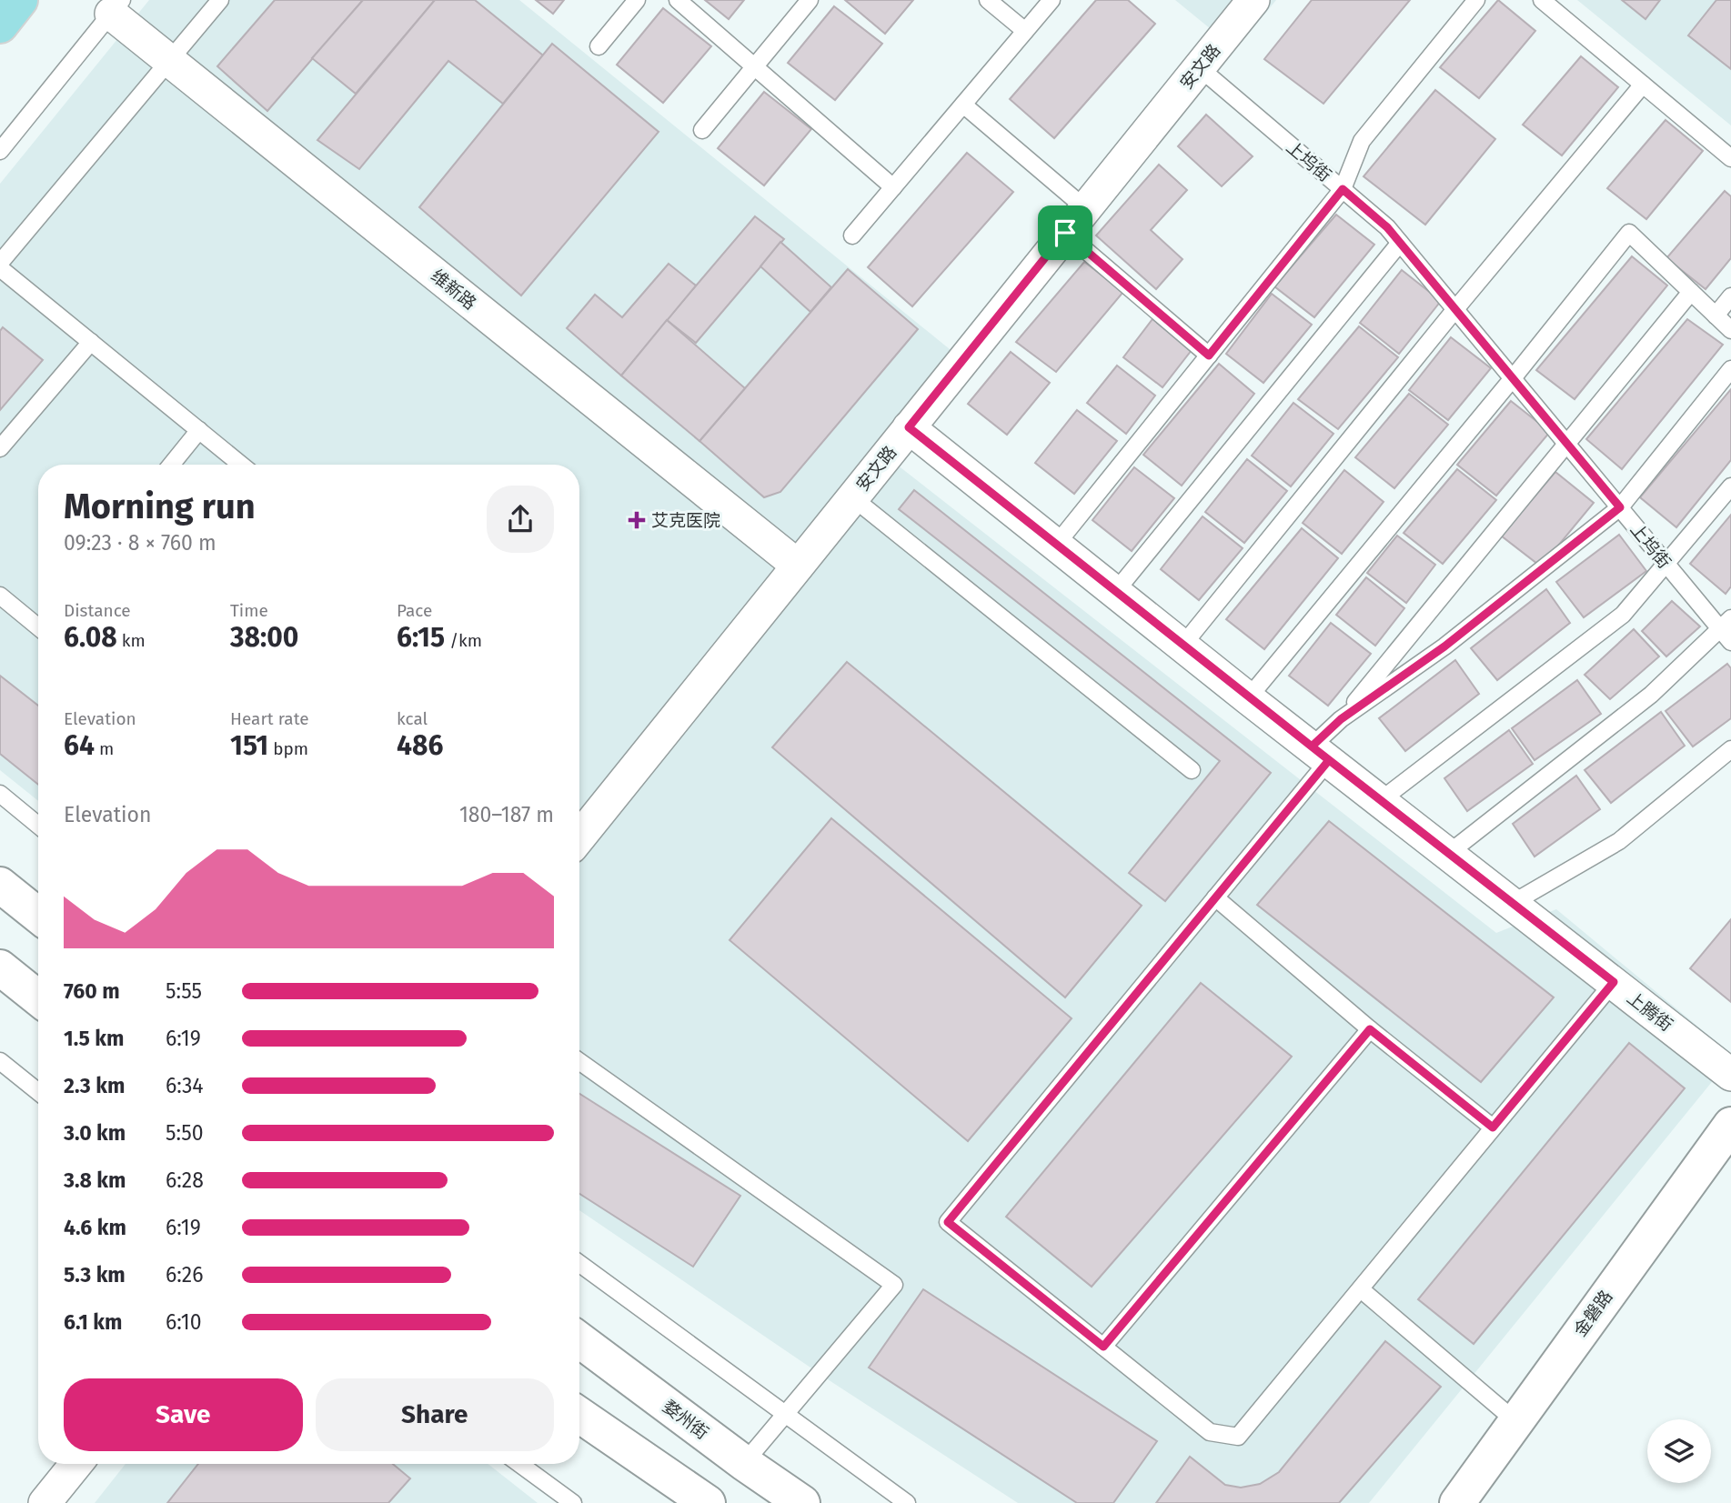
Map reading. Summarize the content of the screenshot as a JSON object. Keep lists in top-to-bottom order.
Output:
{
  "streets": {
    "main road": ["金磐路", "婺州街"],
    "street": ["安文路", "维新路", "上腾街"],
    "lane": ["上坞街"]
  },
  "crossings": [
    ["安文路", "上坞街"],
    ["安文路", "维新路"],
    ["安文路", "上腾街"]
  ],
  "places": {
    "health": ["艾克医院"]
  },
  "page": {
    "heading": ["Morning run", "09:23 · 8 × 760 m"],
    "stats": [
      ["Distance", "6.08 km"],
      ["Time", "38:00"],
      ["Pace", "6:15 /km"],
      ["Elevation", "64 m"],
      ["Heart rate", "151 bpm"],
      ["kcal", "486"]
    ],
    "chart": ["Elevation", "180–187 m"],
    "list": [
      {
        "name": "760 m",
        "note": "5:55"
      },
      {
        "name": "1.5 km",
        "note": "6:19"
      },
      {
        "name": "2.3 km",
        "note": "6:34"
      },
      {
        "name": "3.0 km",
        "note": "5:50"
      },
      {
        "name": "3.8 km",
        "note": "6:28"
      },
      {
        "name": "4.6 km",
        "note": "6:19"
      },
      {
        "name": "5.3 km",
        "note": "6:26"
      },
      {
        "name": "6.1 km",
        "note": "6:10"
      }
    ],
    "buttons": ["Save", "Share"]
  }
}
